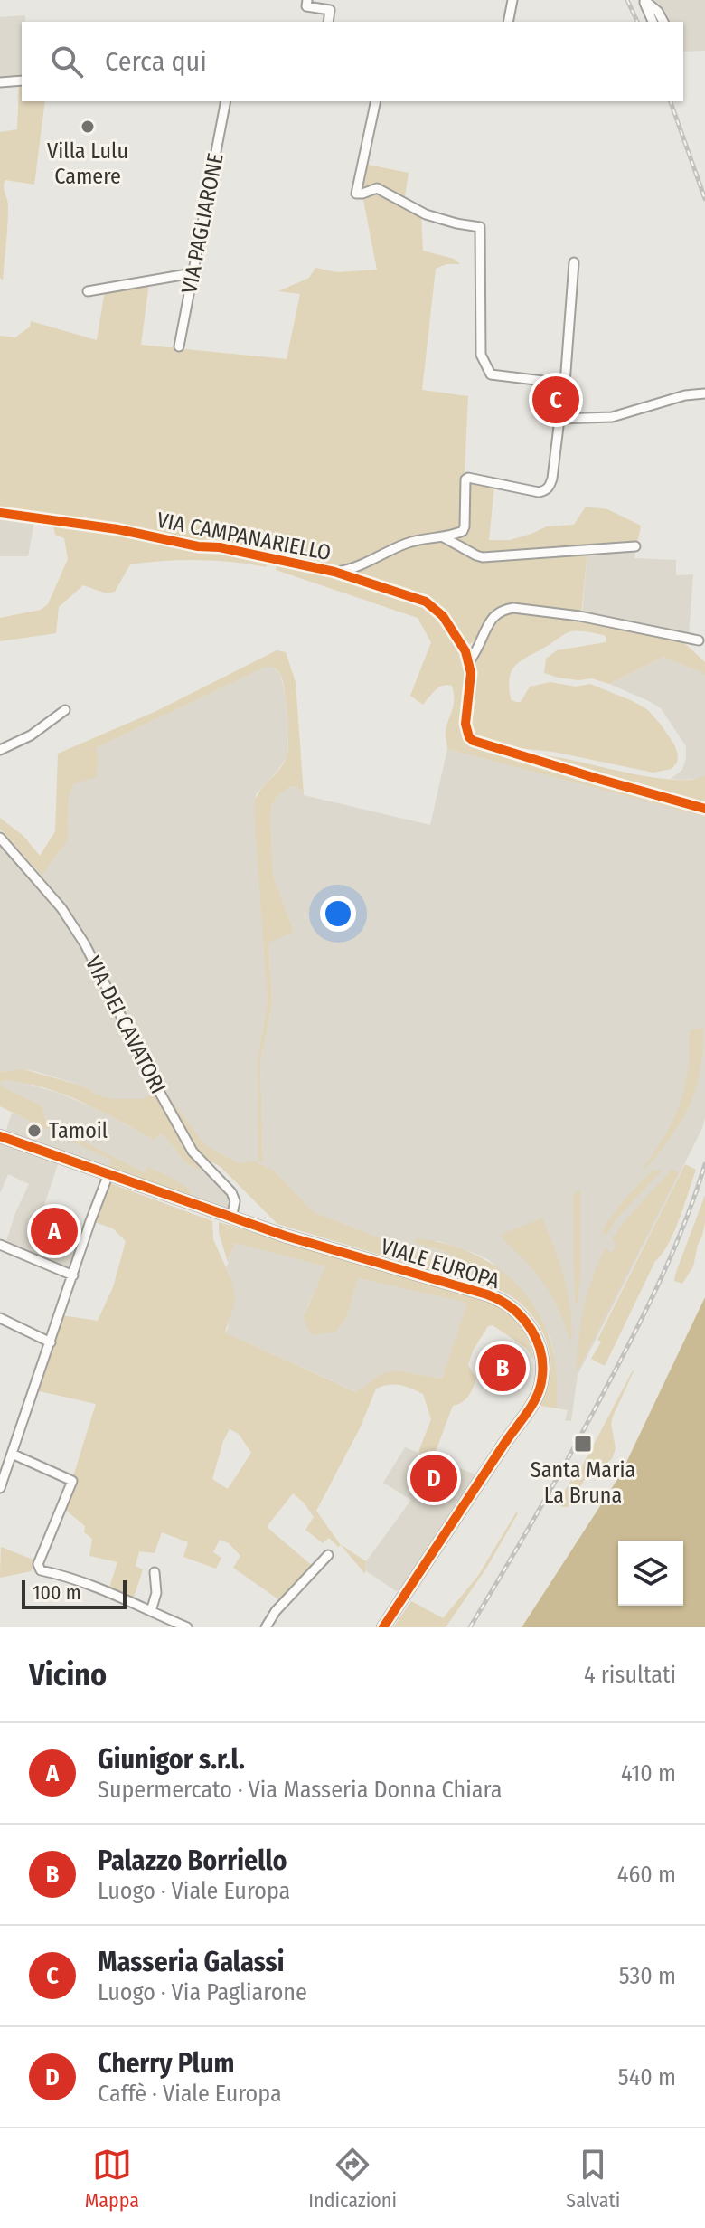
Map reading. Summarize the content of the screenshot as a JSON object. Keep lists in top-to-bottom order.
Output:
{
  "streets": {
    "street": [
      "VIA PAGLIARONE",
      "VIA CAMPANARIELLO",
      "VIA DEI CAVATORI",
      "VIALE EUROPA"
    ]
  },
  "crossings": [
    ["VIA DEI CAVATORI", "VIALE EUROPA"]
  ],
  "places": {
    "other": ["Villa Lulu Camere", "Tamoil"],
    "transit": ["Santa Maria La Bruna"]
  },
  "scale_bar": "100 m",
  "page": {
    "search": "Cerca qui",
    "pins": [
      "C",
      "A",
      "B",
      "D"
    ],
    "scale": "100 m",
    "heading": ["Vicino", "4 risultati"],
    "list": [
      {
        "mark": "A",
        "name": "Giunigor s.r.l.",
        "note": "Supermercato · Via Masseria Donna Chiara",
        "value": "410 m"
      },
      {
        "mark": "B",
        "name": "Palazzo Borriello",
        "note": "Luogo · Viale Europa",
        "value": "460 m"
      },
      {
        "mark": "C",
        "name": "Masseria Galassi",
        "note": "Luogo · Via Pagliarone",
        "value": "530 m"
      },
      {
        "mark": "D",
        "name": "Cherry Plum",
        "note": "Caffè · Viale Europa",
        "value": "540 m"
      }
    ],
    "nav": ["Mappa", "Indicazioni", "Salvati"]
  }
}
